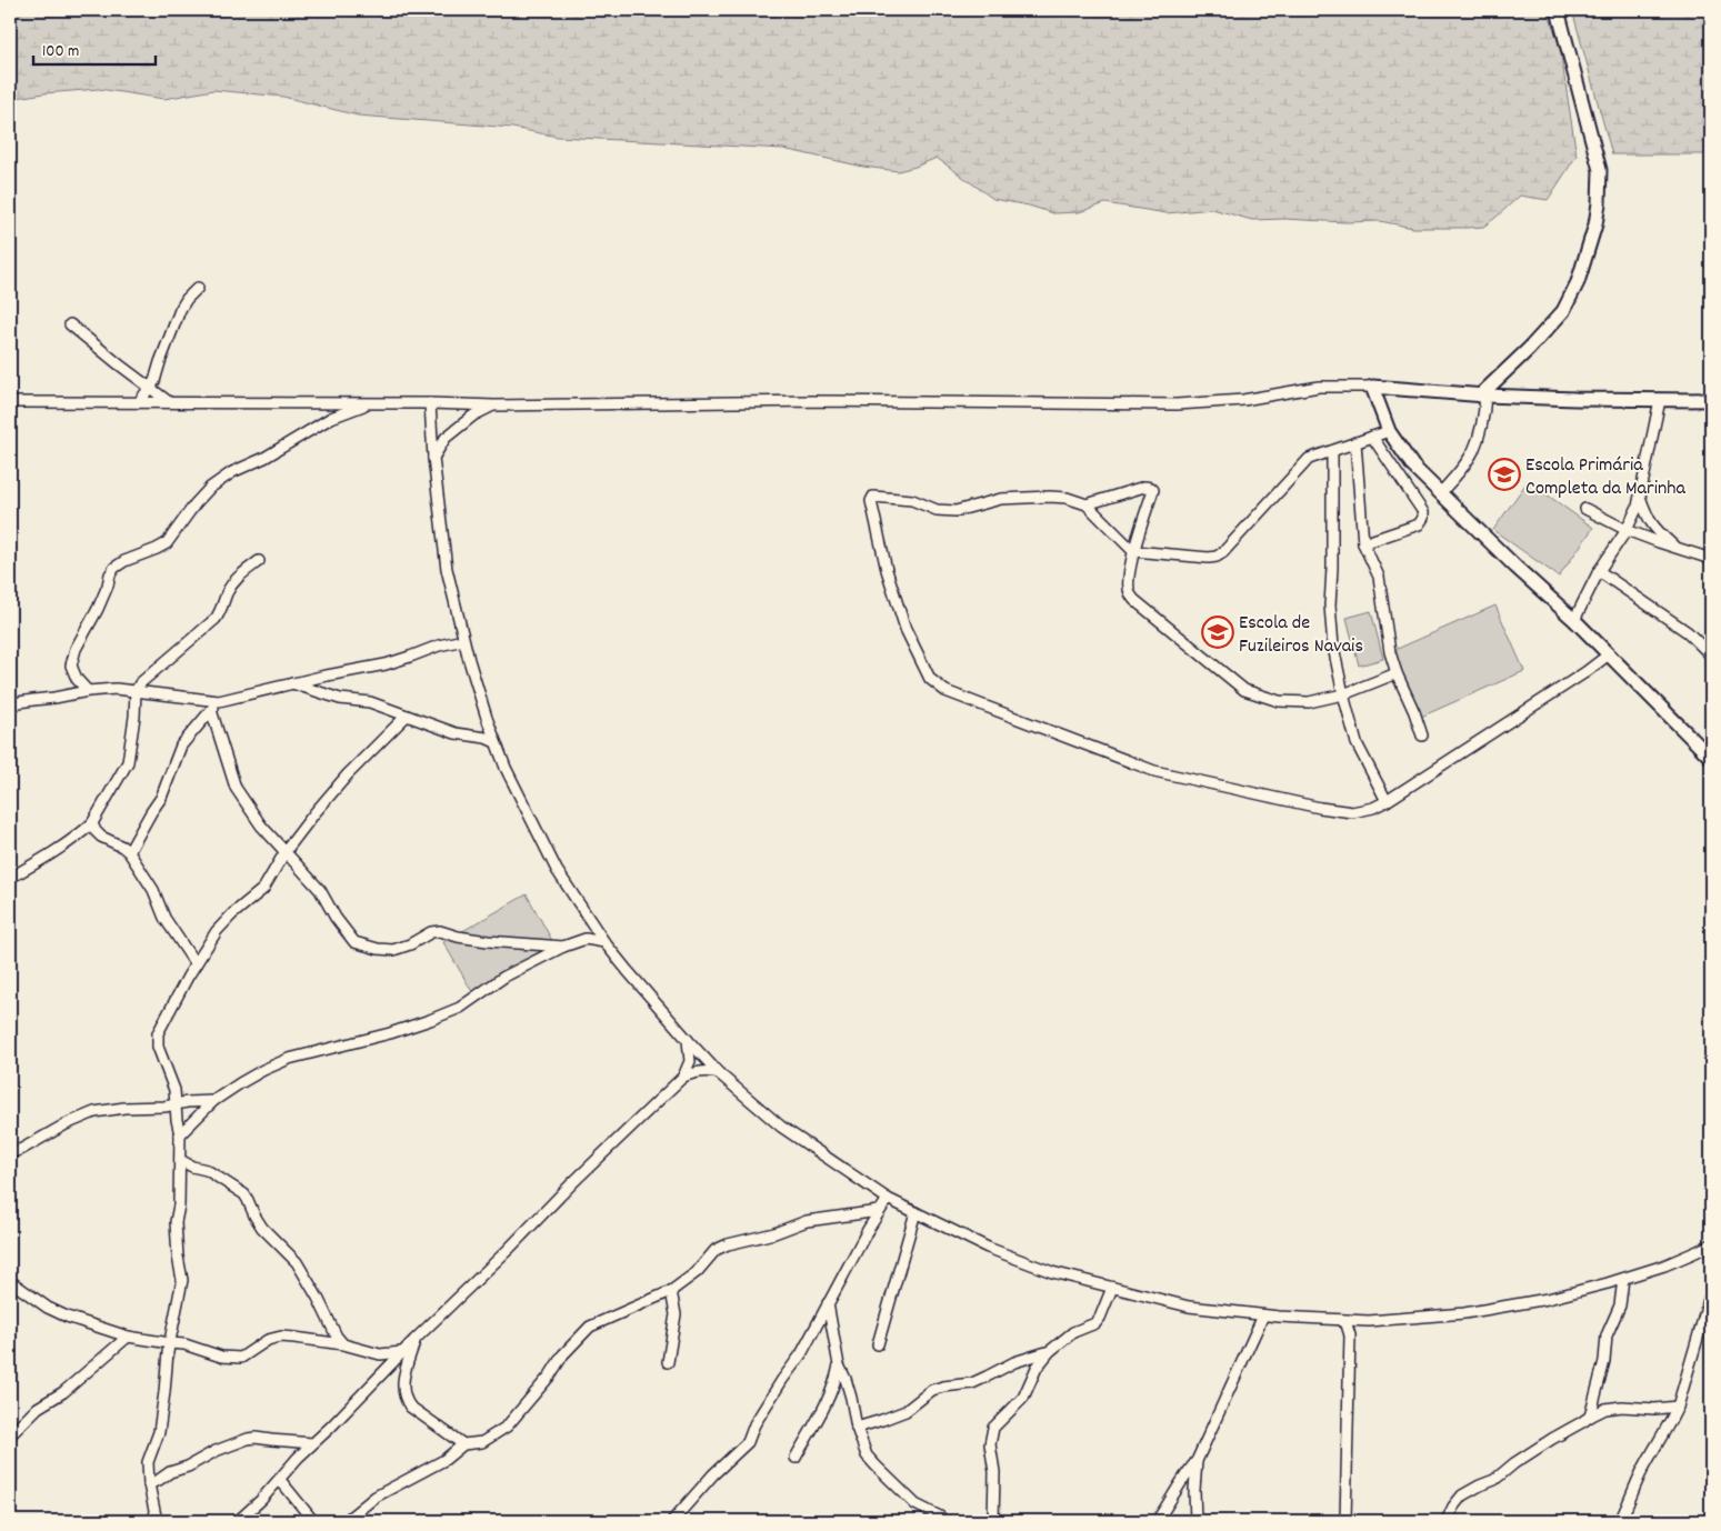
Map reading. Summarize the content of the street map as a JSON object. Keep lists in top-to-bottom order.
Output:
{
  "places": {
    "school or university": ["Escola Primária Completa da Marinha", "Escola de Fuzileiros Navais"]
  },
  "scale_bar": "100 m"
}
